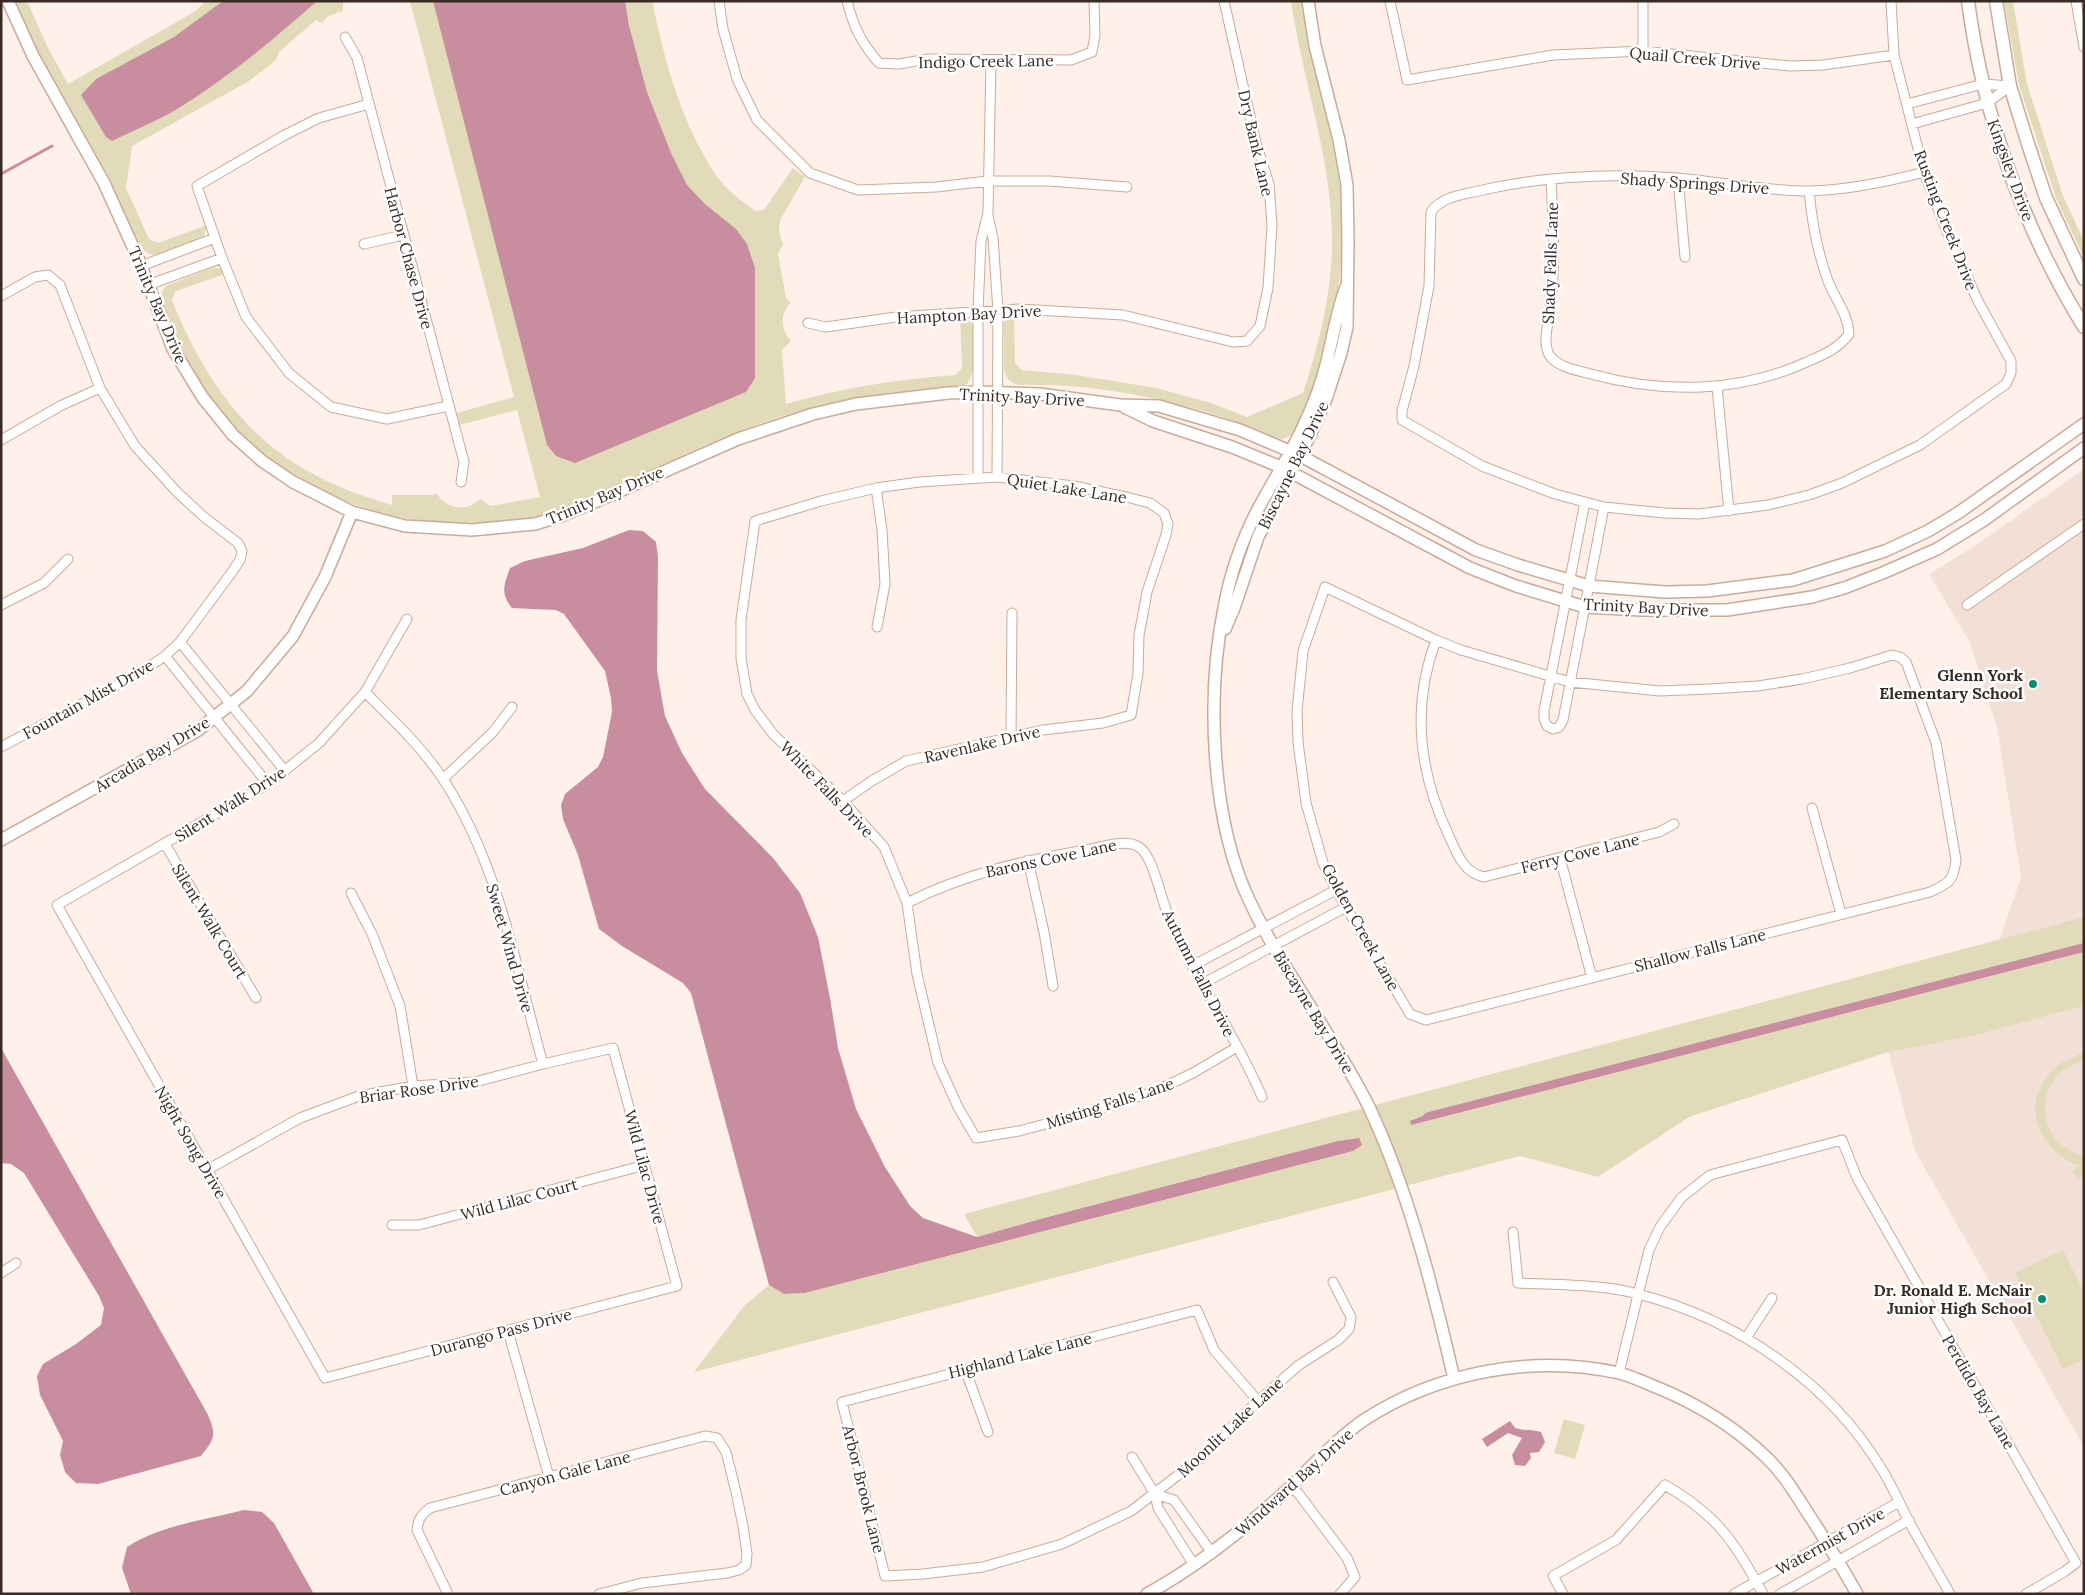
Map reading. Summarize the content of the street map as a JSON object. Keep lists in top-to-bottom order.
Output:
{
  "streets": {
    "main road": ["Kingsley Drive"],
    "street": [
      "Quail Creek Drive",
      "Indigo Creek Lane",
      "Dry Bank Lane",
      "Shady Springs Drive",
      "Rusting Creek Drive",
      "Harbor Chase Drive",
      "Shady Falls Lane",
      "Trinity Bay Drive",
      "Hampton Bay Drive",
      "Biscayne Bay Drive",
      "Quiet Lake Lane",
      "Fountain Mist Drive",
      "Ravenlake Drive",
      "Arcadia Bay Drive",
      "White Falls Drive",
      "Silent Walk Drive",
      "Ferry Cove Lane",
      "Barons Cove Lane",
      "Silent Walk Court",
      "Golden Creek Lane",
      "Sweet Wind Drive",
      "Shallow Falls Lane",
      "Autumn Falls Drive",
      "Briar Rose Drive",
      "Misting Falls Lane",
      "Night Song Drive",
      "Wild Lilac Drive",
      "Wild Lilac Court",
      "Durango Pass Drive",
      "Highland Lake Lane",
      "Perdido Bay Lane",
      "Moonlit Lake Lane",
      "Canyon Gale Lane",
      "Windward Bay Drive",
      "Arbor Brook Lane",
      "Watermist Drive"
    ]
  },
  "crossings": [
    ["Quail Creek Drive", "Rusting Creek Drive"],
    ["Dry Bank Lane", "Hampton Bay Drive"],
    ["Shady Springs Drive", "Rusting Creek Drive"],
    ["Shady Springs Drive", "Shady Falls Lane"],
    ["Trinity Bay Drive", "Biscayne Bay Drive"],
    ["Trinity Bay Drive", "Arcadia Bay Drive"],
    ["Biscayne Bay Drive", "Windward Bay Drive"],
    ["Quiet Lake Lane", "Ravenlake Drive"],
    ["Quiet Lake Lane", "White Falls Drive"],
    ["Ravenlake Drive", "White Falls Drive"],
    ["White Falls Drive", "Barons Cove Lane"],
    ["White Falls Drive", "Misting Falls Lane"],
    ["Silent Walk Drive", "Silent Walk Court"],
    ["Silent Walk Drive", "Sweet Wind Drive"],
    ["Silent Walk Drive", "Night Song Drive"],
    ["Ferry Cove Lane", "Golden Creek Lane"],
    ["Barons Cove Lane", "Autumn Falls Drive"],
    ["Golden Creek Lane", "Shallow Falls Lane"],
    ["Sweet Wind Drive", "Briar Rose Drive"],
    ["Autumn Falls Drive", "Misting Falls Lane"],
    ["Briar Rose Drive", "Night Song Drive"],
    ["Briar Rose Drive", "Wild Lilac Drive"],
    ["Night Song Drive", "Durango Pass Drive"],
    ["Wild Lilac Drive", "Wild Lilac Court"],
    ["Wild Lilac Drive", "Durango Pass Drive"],
    ["Highland Lake Lane", "Moonlit Lake Lane"],
    ["Highland Lake Lane", "Arbor Brook Lane"],
    ["Moonlit Lake Lane", "Arbor Brook Lane"],
    ["Windward Bay Drive", "Watermist Drive"]
  ],
  "places": ["Glenn York Elementary School", "Dr. Ronald E. McNair Junior High School"]
}
